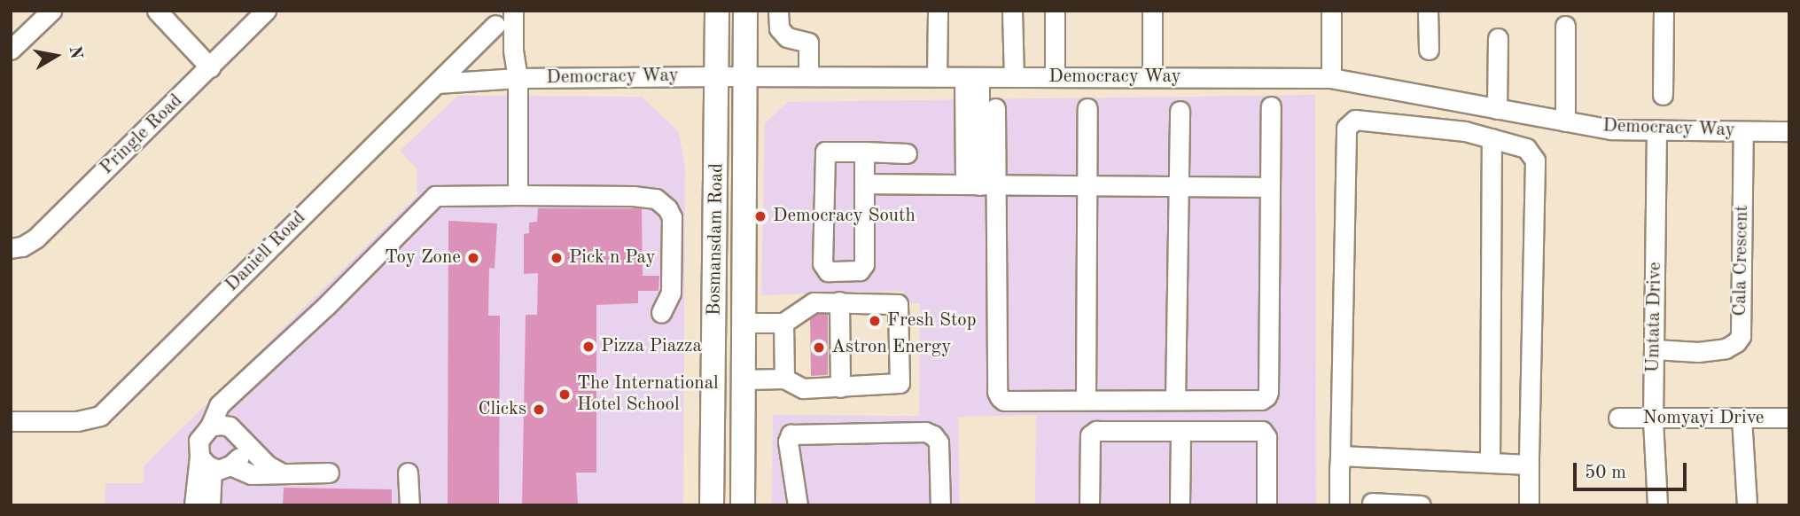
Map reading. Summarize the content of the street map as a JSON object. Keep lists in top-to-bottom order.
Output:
{
  "streets": {
    "main road": ["Bosmansdam Road"],
    "street": [
      "Democracy Way",
      "Pringle Road",
      "Daniell Road",
      "Cala Crescent",
      "Umtata Drive",
      "Nomyayi Drive"
    ]
  },
  "crossings": [
    ["Democracy Way", "Bosmansdam Road"],
    ["Democracy Way", "Daniell Road"],
    ["Democracy Way", "Cala Crescent"],
    ["Democracy Way", "Umtata Drive"],
    ["Cala Crescent", "Umtata Drive"],
    ["Umtata Drive", "Nomyayi Drive"]
  ],
  "places": [
    "Democracy South",
    "Toy Zone",
    "Pick n Pay",
    "Fresh Stop",
    "Pizza Piazza",
    "Astron Energy",
    "The International Hotel School",
    "Clicks"
  ],
  "scale_bar": "50 m",
  "north": "right"
}
